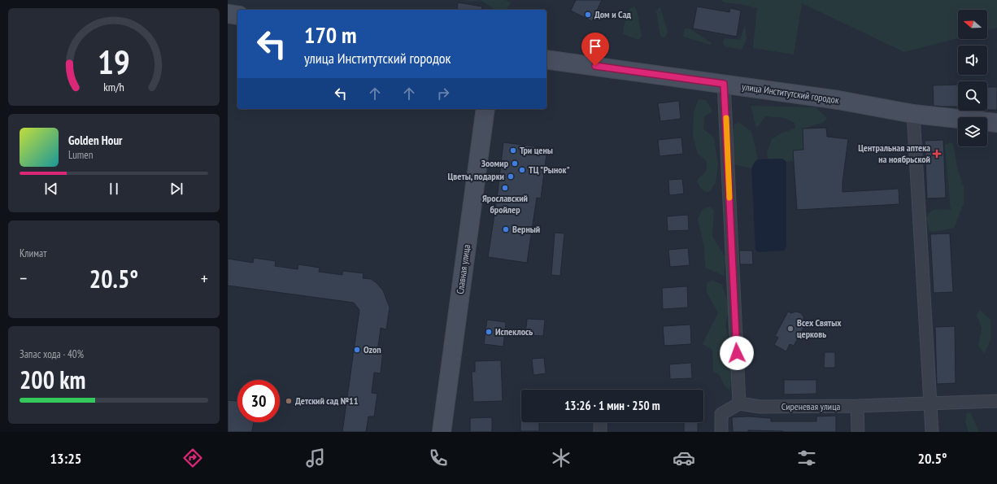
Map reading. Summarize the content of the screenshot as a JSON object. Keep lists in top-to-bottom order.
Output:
{
  "streets": {
    "street": ["улица Институтский городок", "Славная улица", "Сиреневая улица"]
  },
  "places": {
    "other": [
      "Дом и Сад",
      "Три цены",
      "Зоомир",
      "ТЦ \"Рынок\"",
      "Цветы, подарки",
      "Ярославский бройлер",
      "Верный",
      "Всех Святых церковь",
      "Испеклось",
      "Ozon",
      "Детский сад №11"
    ],
    "health": ["Центральная аптека на ноябрьской"]
  },
  "north": "left",
  "page": {
    "turn": ["170 m", "улица Институтский городок"],
    "song": ["Golden Hour", "Lumen"],
    "tile": [
      "Климат",
      ["Запас хода · 40%", "200 km"]
    ],
    "heat": ["−", "20.5°", "+"],
    "limit": "30",
    "trip": "13:26 · 1 мин · 250 m",
    "tabs": ["13:25", "20.5°"],
    "gauge": ["19", "km/h"]
  }
}
